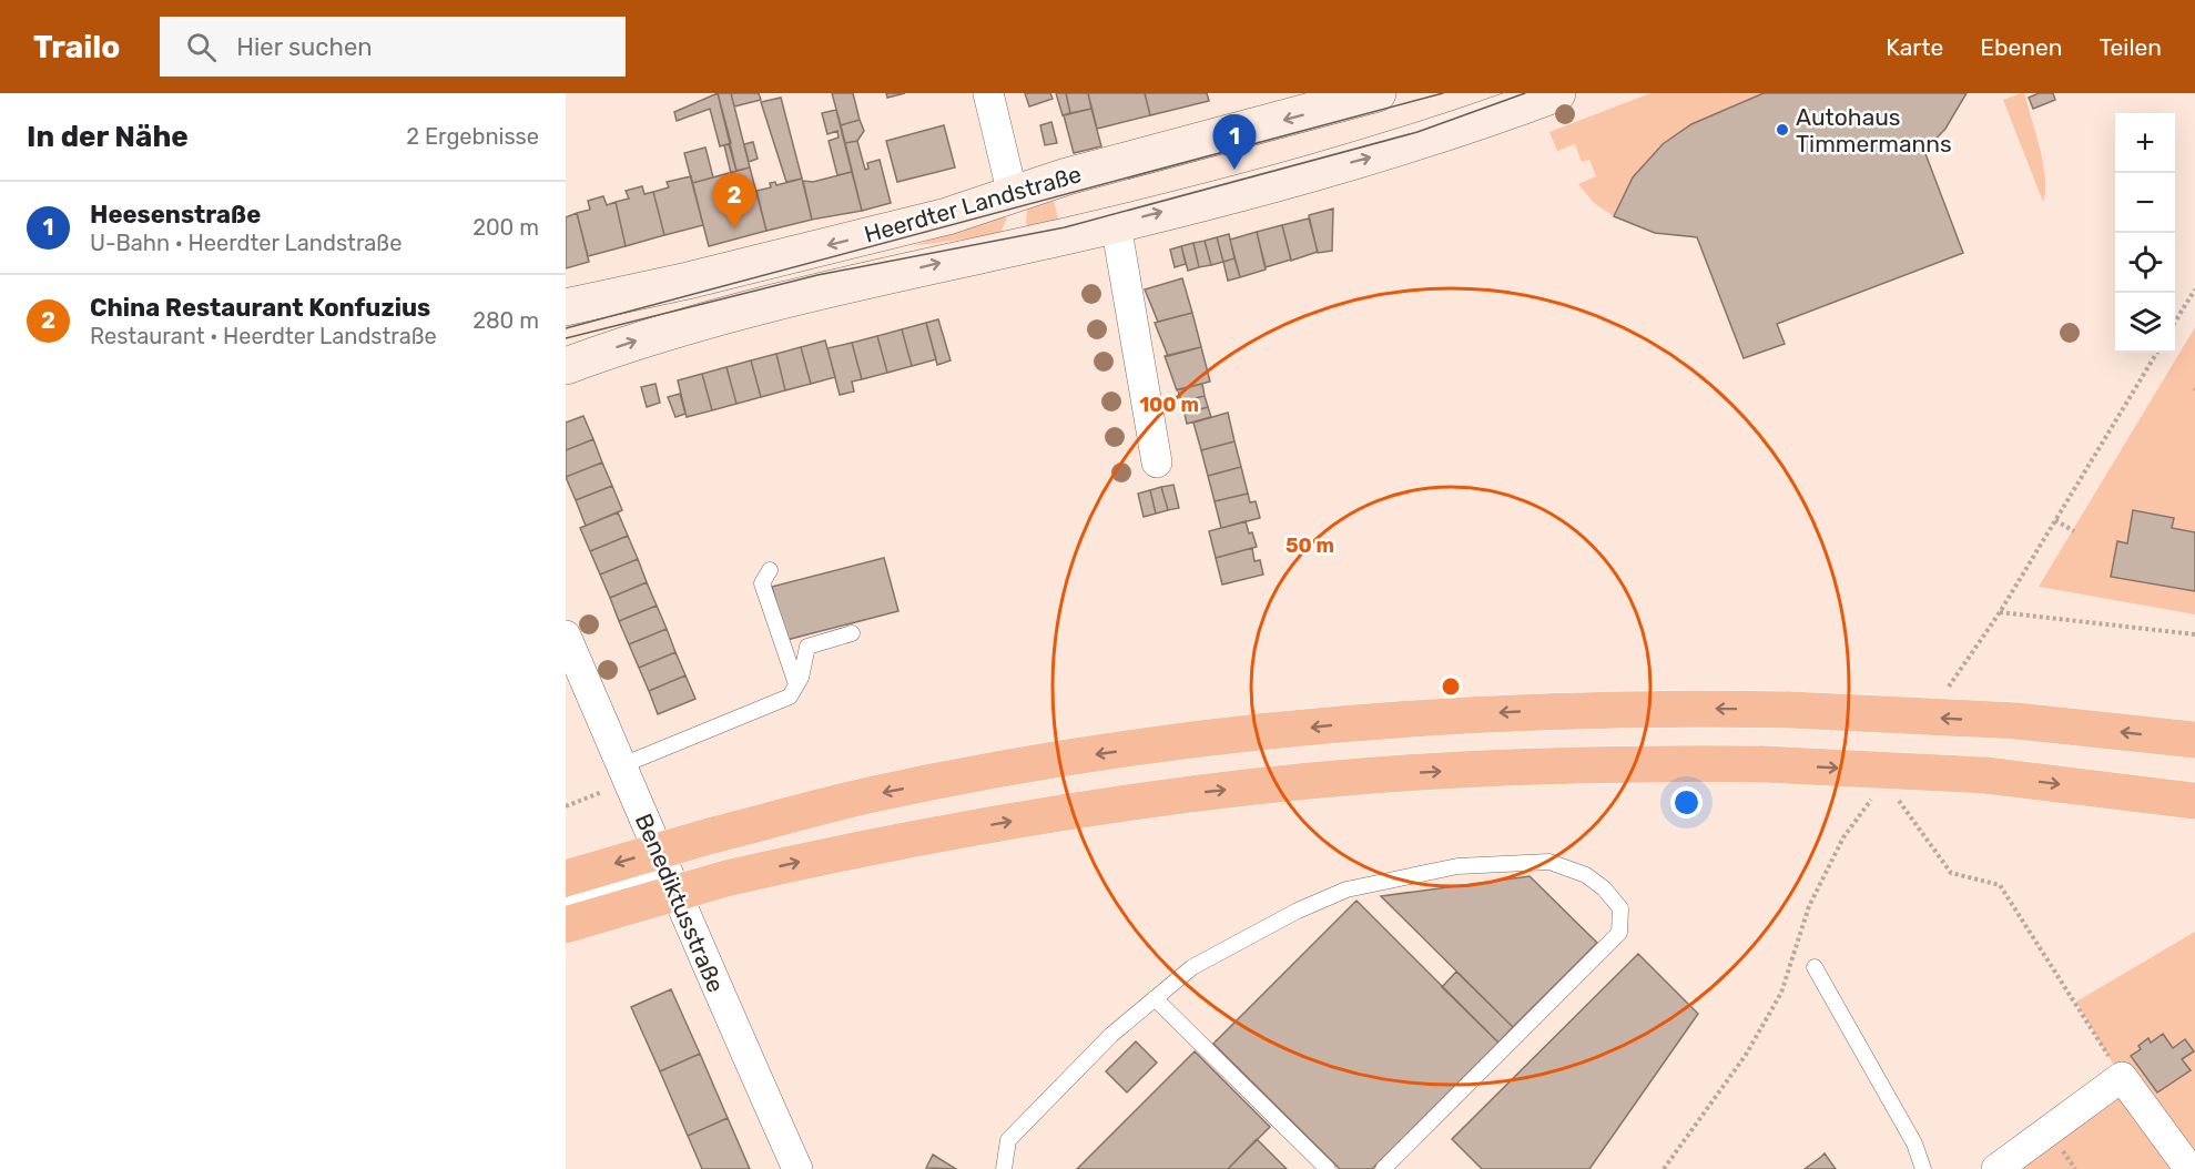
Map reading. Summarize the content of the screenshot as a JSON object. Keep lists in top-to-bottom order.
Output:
{
  "streets": {
    "main road": ["Heerdter Landstraße"],
    "street": ["Benediktusstraße"]
  },
  "places": ["Autohaus Timmermanns"],
  "page": {
    "header": "Trailo",
    "search": "Hier suchen",
    "nav": ["Karte", "Ebenen", "Teilen"],
    "heading": ["In der Nähe", "2 Ergebnisse"],
    "map_buttons": ["+", "−"],
    "pins": ["1", "2"],
    "list": [
      {
        "mark": "1",
        "name": "Heesenstraße",
        "note": "U-Bahn · Heerdter Landstraße",
        "value": "200 m"
      },
      {
        "mark": "2",
        "name": "China Restaurant Konfuzius",
        "note": "Restaurant · Heerdter Landstraße",
        "value": "280 m"
      }
    ]
  },
  "rings": ["100 m", "50 m"]
}
